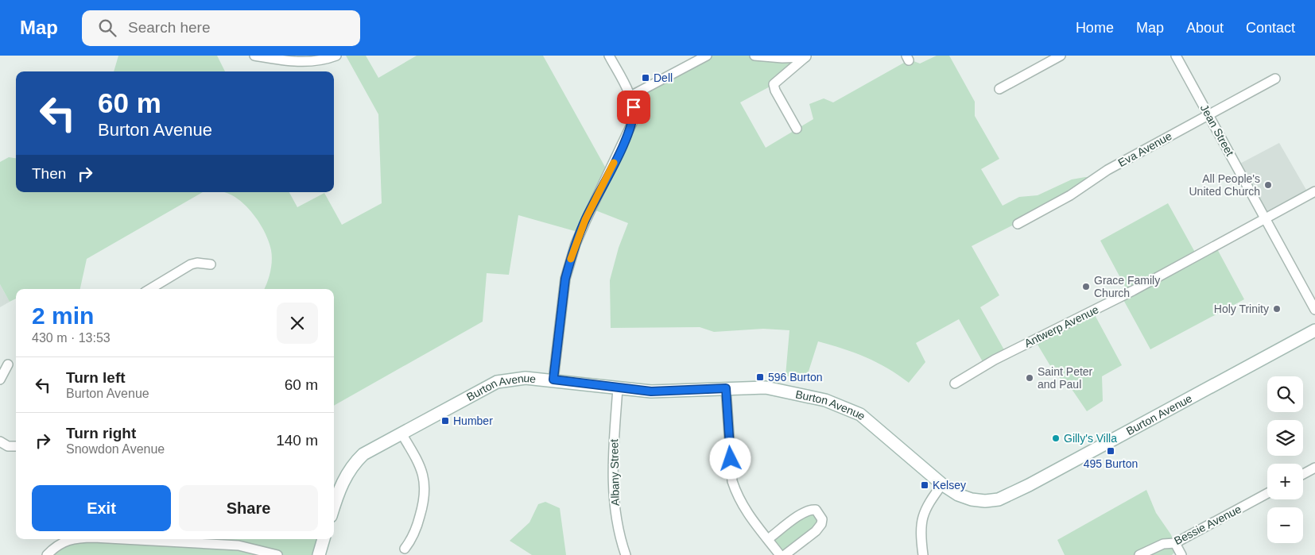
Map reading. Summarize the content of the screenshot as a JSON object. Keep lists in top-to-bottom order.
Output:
{
  "streets": {
    "street": [
      "Jean Street",
      "Eva Avenue",
      "Antwerp Avenue",
      "Burton Avenue",
      "Albany Street",
      "Bessie Avenue"
    ]
  },
  "crossings": [
    ["Jean Street", "Eva Avenue"],
    ["Jean Street", "Antwerp Avenue"],
    ["Burton Avenue", "Albany Street"]
  ],
  "places": {
    "transit": [
      "Dell",
      "596 Burton",
      "Humber",
      "495 Burton",
      "Kelsey"
    ],
    "other": [
      "All People's United Church",
      "Grace Family Church",
      "Holy Trinity",
      "Saint Peter and Paul",
      "Gilly's Villa"
    ]
  },
  "page": {
    "header": "Map",
    "search": "Search here",
    "nav": [
      "Home",
      "Map",
      "About",
      "Contact"
    ],
    "turn": ["60 m", "Burton Avenue"],
    "then": "Then",
    "heading": ["2 min", "430 m · 13:53"],
    "list": [
      {
        "name": "Turn left",
        "note": "Burton Avenue",
        "value": "60 m"
      },
      {
        "name": "Turn right",
        "note": "Snowdon Avenue",
        "value": "140 m"
      }
    ],
    "map_buttons": ["+", "−"],
    "buttons": ["Exit", "Share"]
  }
}
